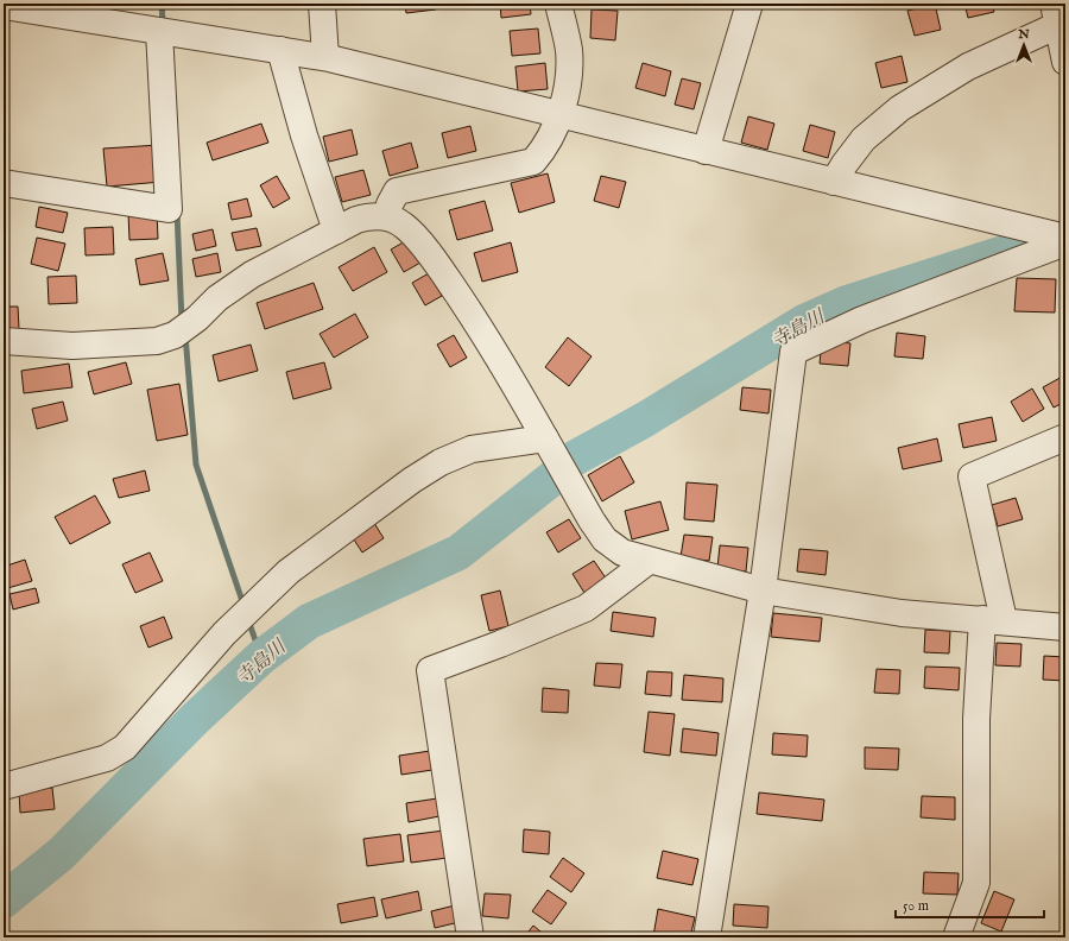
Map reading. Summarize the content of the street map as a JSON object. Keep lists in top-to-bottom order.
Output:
{
  "water": ["寺島川"],
  "scale_bar": "50 m",
  "north": "top"
}
